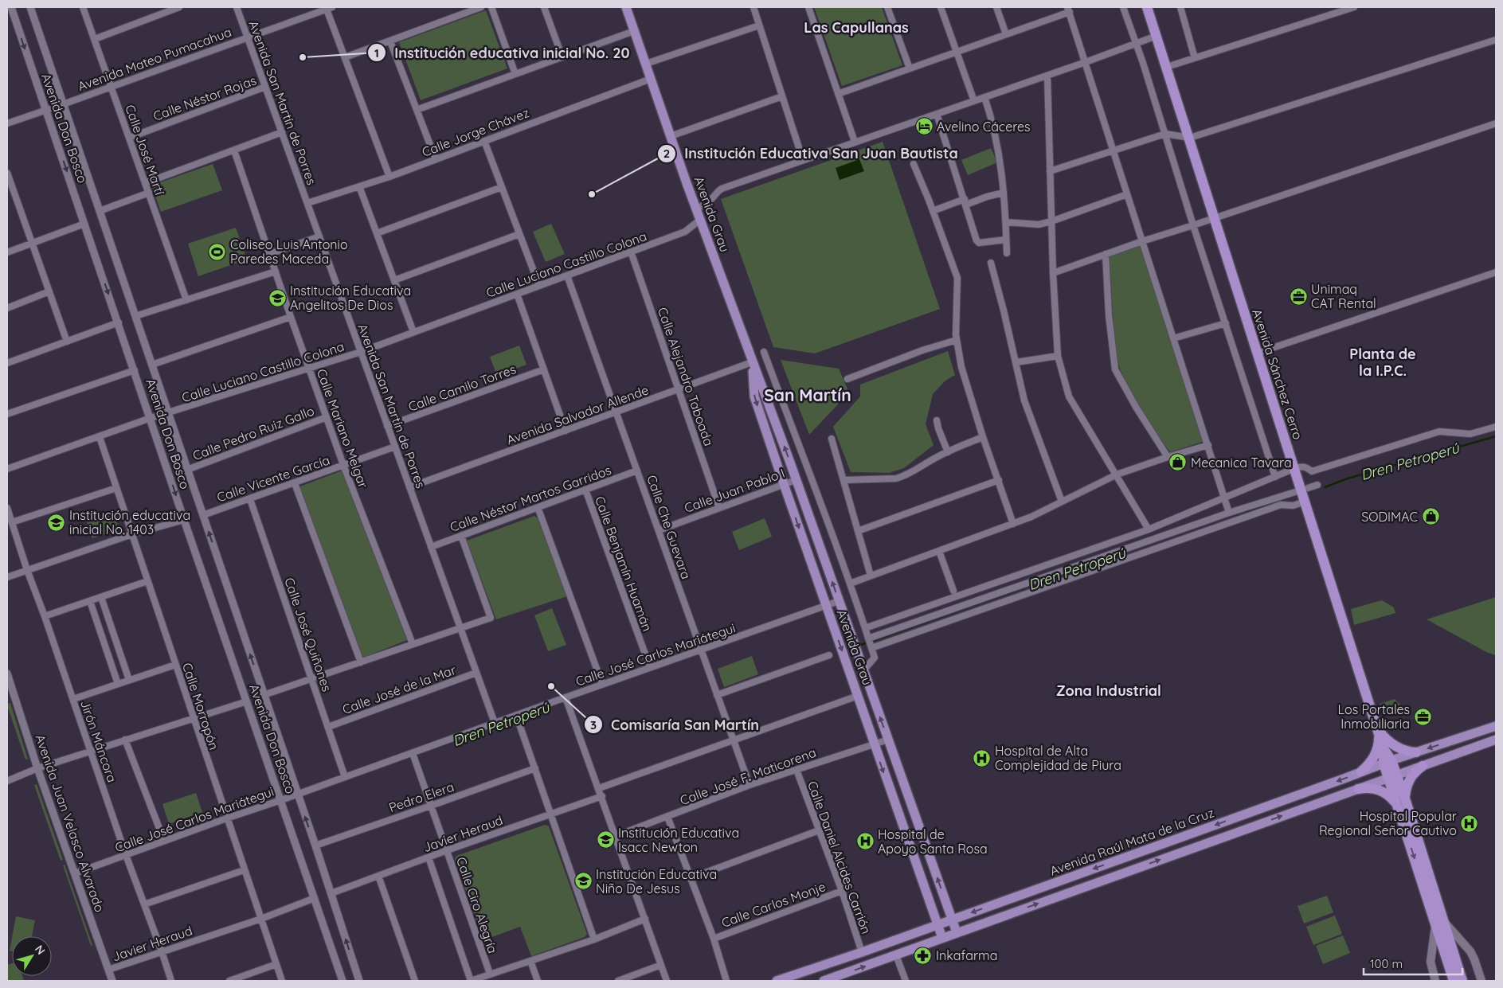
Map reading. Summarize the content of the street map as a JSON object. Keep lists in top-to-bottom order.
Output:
{
  "streets": {
    "highway": ["Avenida Sánchez Cerro"],
    "main road": ["Avenida Grau", "Avenida Raúl Mata de la Cruz"],
    "street": [
      "Avenida Mateo Pumacahua",
      "Calle Néstor Rojas",
      "Avenida San Martín de Porres",
      "Avenida Don Bosco",
      "Calle Jorge Chávez",
      "Calle José Martí",
      "Calle Luciano Castillo Colona",
      "Calle Alejandro Taboada",
      "Calle Camilo Torres",
      "Avenida Salvador Allende",
      "Calle Mariano Melgar",
      "Calle Pedro Ruiz Gallo",
      "Calle Vicente García",
      "Calle Juan Pablo I",
      "Calle Néstor Martos Garridos",
      "Calle Che Guevara",
      "Calle Benjamín Huamán",
      "Calle José Quiñones",
      "Calle José Carlos Mariátegui",
      "Calle José de la Mar",
      "Calle Morropón",
      "Jirón Máncora",
      "Calle José F. Maticorena",
      "Pedro Elera",
      "Avenida Juan Velasco Alvarado",
      "Javier Heraud",
      "Calle Daniel Alcides Carrión",
      "Calle Carlos Monje",
      "Calle Ciro Alegría"
    ]
  },
  "crossings": [
    ["Avenida Mateo Pumacahua", "Avenida San Martín de Porres"],
    ["Avenida Mateo Pumacahua", "Avenida Don Bosco"],
    ["Avenida Mateo Pumacahua", "Calle José Martí"],
    ["Calle Néstor Rojas", "Avenida San Martín de Porres"],
    ["Calle Néstor Rojas", "Calle José Martí"],
    ["Avenida San Martín de Porres", "Calle Jorge Chávez"],
    ["Avenida San Martín de Porres", "Calle Luciano Castillo Colona"],
    ["Avenida San Martín de Porres", "Calle Camilo Torres"],
    ["Avenida San Martín de Porres", "Avenida Salvador Allende"],
    ["Avenida San Martín de Porres", "Calle Vicente García"],
    ["Avenida San Martín de Porres", "Calle Néstor Martos Garridos"],
    ["Avenida San Martín de Porres", "Calle José Carlos Mariátegui"],
    ["Avenida San Martín de Porres", "Calle José de la Mar"],
    ["Avenida Don Bosco", "Calle Luciano Castillo Colona"],
    ["Avenida Don Bosco", "Calle Pedro Ruiz Gallo"],
    ["Avenida Don Bosco", "Calle Vicente García"],
    ["Avenida Don Bosco", "Calle José Carlos Mariátegui"],
    ["Avenida Don Bosco", "Pedro Elera"],
    ["Avenida Don Bosco", "Javier Heraud"],
    ["Calle Jorge Chávez", "Avenida Grau"],
    ["Avenida Grau", "Calle Luciano Castillo Colona"],
    ["Avenida Grau", "Avenida Salvador Allende"],
    ["Avenida Grau", "Calle Juan Pablo I"],
    ["Avenida Grau", "Calle José Carlos Mariátegui"],
    ["Avenida Grau", "Calle José F. Maticorena"],
    ["Avenida Grau", "Avenida Raúl Mata de la Cruz"],
    ["Calle Luciano Castillo Colona", "Calle Alejandro Taboada"],
    ["Calle Luciano Castillo Colona", "Calle Mariano Melgar"],
    ["Calle Luciano Castillo Colona", "Calle Che Guevara"],
    ["Calle Luciano Castillo Colona", "Calle Morropón"],
    ["Avenida Sánchez Cerro", "Avenida Raúl Mata de la Cruz"],
    ["Calle Alejandro Taboada", "Avenida Salvador Allende"],
    ["Calle Alejandro Taboada", "Calle Juan Pablo I"],
    ["Avenida Salvador Allende", "Calle Che Guevara"],
    ["Calle Mariano Melgar", "Calle Pedro Ruiz Gallo"],
    ["Calle Mariano Melgar", "Calle Vicente García"],
    ["Calle Vicente García", "Calle José Quiñones"],
    ["Calle Juan Pablo I", "Calle Che Guevara"],
    ["Calle Néstor Martos Garridos", "Calle Che Guevara"],
    ["Calle Néstor Martos Garridos", "Calle Benjamín Huamán"],
    ["Calle Che Guevara", "Calle José Carlos Mariátegui"],
    ["Calle Che Guevara", "Calle José F. Maticorena"],
    ["Calle Benjamín Huamán", "Calle José Carlos Mariátegui"],
    ["Calle José Quiñones", "Calle José Carlos Mariátegui"],
    ["Calle José Quiñones", "Calle José de la Mar"],
    ["Calle José Carlos Mariátegui", "Calle Morropón"],
    ["Calle José Carlos Mariátegui", "Jirón Máncora"],
    ["Calle José Carlos Mariátegui", "Avenida Juan Velasco Alvarado"],
    ["Calle José Carlos Mariátegui", "Calle Ciro Alegría"],
    ["Calle Morropón", "Javier Heraud"],
    ["Jirón Máncora", "Javier Heraud"],
    ["Calle José F. Maticorena", "Calle Daniel Alcides Carrión"],
    ["Pedro Elera", "Calle Ciro Alegría"],
    ["Avenida Juan Velasco Alvarado", "Javier Heraud"],
    ["Javier Heraud", "Calle Ciro Alegría"],
    ["Avenida Raúl Mata de la Cruz", "Calle Daniel Alcides Carrión"],
    ["Calle Daniel Alcides Carrión", "Calle Carlos Monje"]
  ],
  "districts": [
    "Las Capullanas",
    "Planta de la I.P.C.",
    "San Martín",
    "Zona Industrial"
  ],
  "water": ["Dren Petroperú"],
  "places": {
    "other": ["Institución educativa inicial No. 20", "Institución Educativa San Juan Bautista", "Comisaría San Martín"],
    "hotel": ["Avelino Cáceres"],
    "sports": ["Coliseo Luis Antonio Paredes Maceda"],
    "office": ["Unimaq CAT Rental", "Los Portales Inmobiliaria"],
    "school or university": [
      "Institución Educativa Angelitos De Dios",
      "Institución educativa inicial No. 1403",
      "Institución Educativa Isacc Newton",
      "Institución Educativa Niño De Jesus"
    ],
    "shop": ["Mecanica Tavara", "SODIMAC"],
    "hospital": ["Hospital de Alta Complejidad de Piura", "Hospital Popular Regional Señor Cautivo", "Hospital de Apoyo Santa Rosa"],
    "pharmacy": ["Inkafarma"]
  },
  "scale_bar": "100 m",
  "north": "top right"
}
